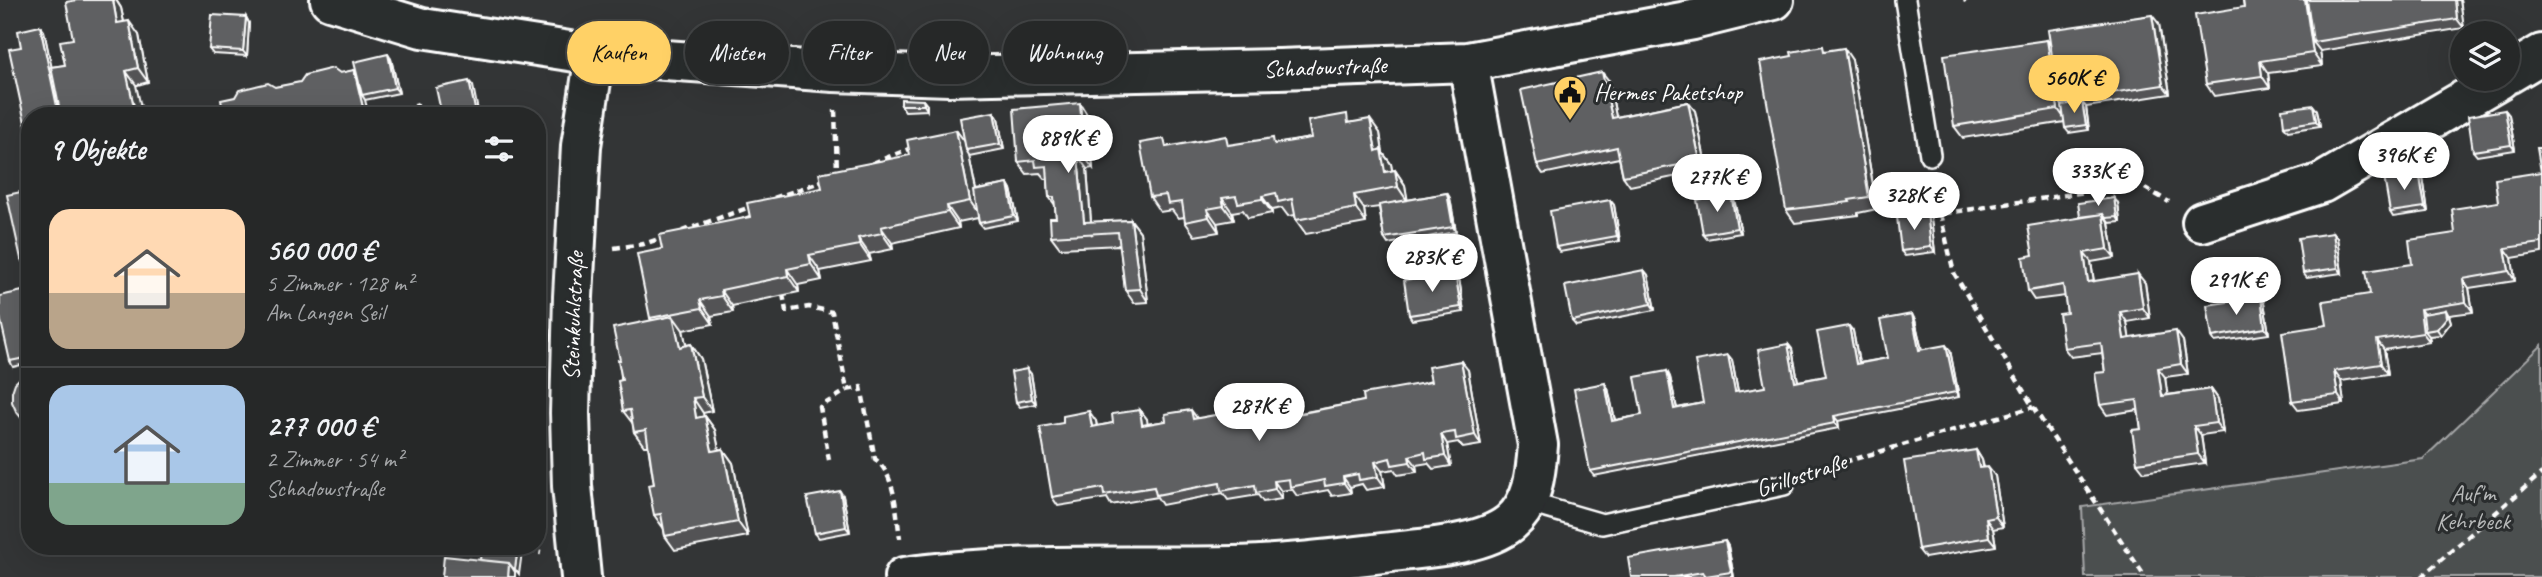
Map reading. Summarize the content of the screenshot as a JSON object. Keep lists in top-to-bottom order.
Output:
{
  "streets": {
    "street": ["Schadowstraße", "Steinkuhlstraße"],
    "lane": ["Grillostraße"]
  },
  "parks": ["Auf'm Kehrbeck"],
  "places": {
    "public building": ["Hermes Paketshop"]
  },
  "page": {
    "chip": [
      "Kaufen",
      "Mieten",
      "Filter",
      "Neu",
      "Wohnung"
    ],
    "price": [
      "560K €",
      "889K €",
      "396K €",
      "333K €",
      "277K €",
      "328K €",
      "283K €",
      "291K €",
      "287K €"
    ],
    "heading": "9 Objekte",
    "list": [
      {
        "name": "560 000 €",
        "note": "5 Zimmer · 128 m² · Am Langen Seil"
      },
      {
        "name": "277 000 €",
        "note": "2 Zimmer · 54 m² · Schadowstraße"
      }
    ]
  }
}
